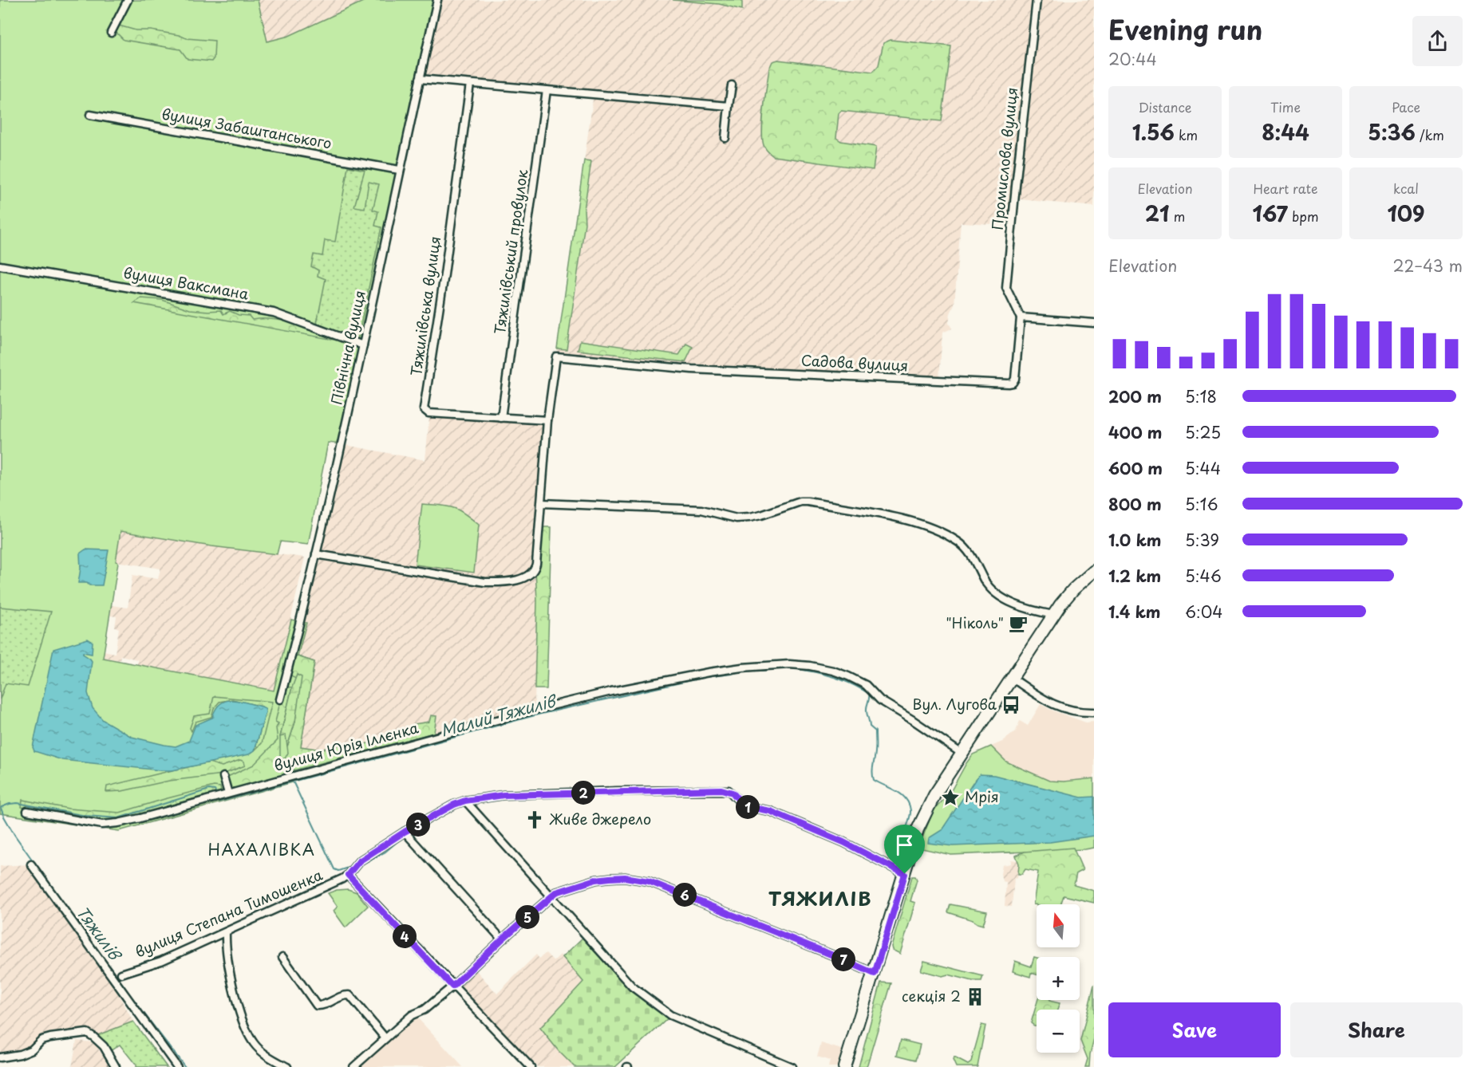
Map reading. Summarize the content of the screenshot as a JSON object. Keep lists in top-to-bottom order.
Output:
{
  "streets": {
    "street": [
      "вулиця Забаштанського",
      "Промислова вулиця",
      "Тяжилівський провулок",
      "вулиця Ваксмана",
      "Тяжилівська вулиця",
      "Північна вулиця",
      "Садова вулиця",
      "вулиця Юрія Іллєнка",
      "вулиця Степана Тимошенка"
    ]
  },
  "crossings": [
    ["вулиця Забаштанського", "Північна вулиця"],
    ["Промислова вулиця", "Садова вулиця"],
    ["Тяжилівський провулок", "Тяжилівська вулиця"],
    ["вулиця Ваксмана", "Північна вулиця"],
    ["Тяжилівська вулиця", "Садова вулиця"]
  ],
  "districts": ["НАХАЛІВКА", "ТЯЖИЛІВ"],
  "water": ["Малий Тяжилів", "Тяжилів"],
  "places": {
    "cafe": ["\"Ніколь\""],
    "bus stop": ["Вул. Лугова"],
    "place": ["Мрія"],
    "church": ["Живе джерело"],
    "building": ["секція 2"]
  },
  "north": "top",
  "page": {
    "heading": ["Evening run", "20:44"],
    "stats": [
      ["Distance", "1.56 km"],
      ["Time", "8:44"],
      ["Pace", "5:36 /km"],
      ["Elevation", "21 m"],
      ["Heart rate", "167 bpm"],
      ["kcal", "109"]
    ],
    "chart": ["Elevation", "22–43 m"],
    "list": [
      {
        "name": "200 m",
        "note": "5:18"
      },
      {
        "name": "400 m",
        "note": "5:25"
      },
      {
        "name": "600 m",
        "note": "5:44"
      },
      {
        "name": "800 m",
        "note": "5:16"
      },
      {
        "name": "1.0 km",
        "note": "5:39"
      },
      {
        "name": "1.2 km",
        "note": "5:46"
      },
      {
        "name": "1.4 km",
        "note": "6:04"
      }
    ],
    "pins": [
      "2",
      "1",
      "3",
      "6",
      "5",
      "4",
      "7"
    ],
    "map_buttons": ["+", "−"],
    "buttons": ["Save", "Share"]
  }
}
